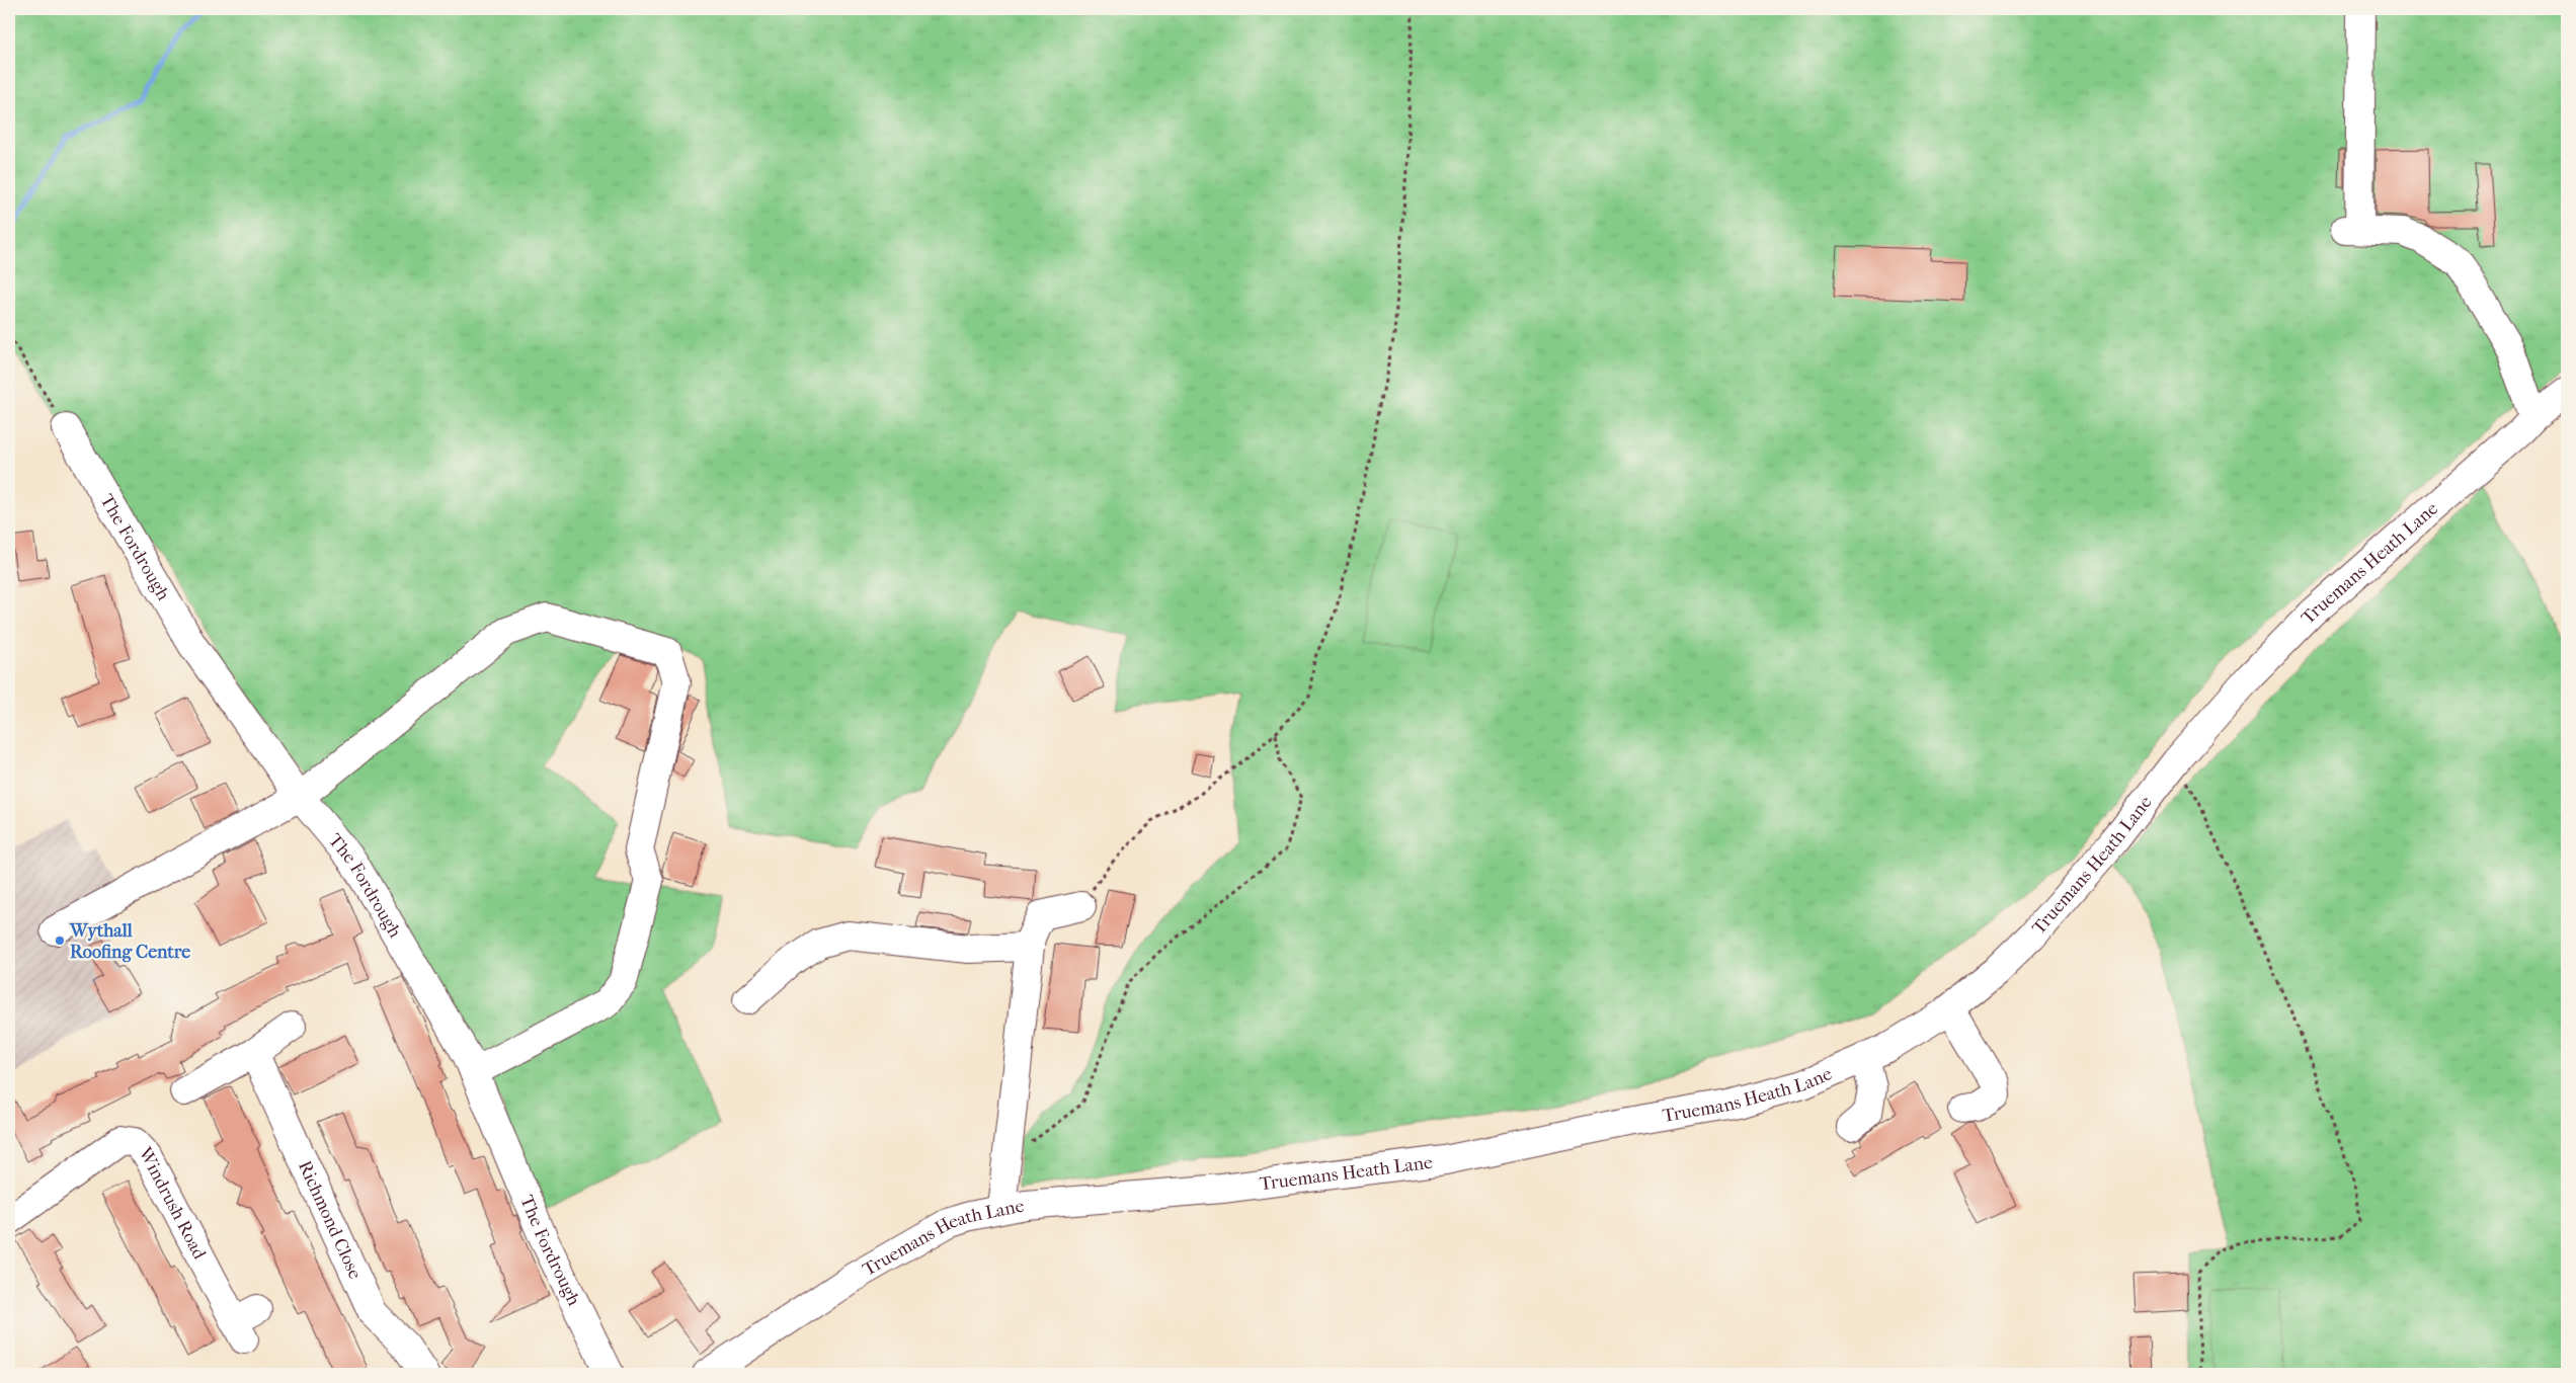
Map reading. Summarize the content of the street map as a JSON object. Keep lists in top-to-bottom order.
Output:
{
  "streets": {
    "street": [
      "The Fordrough",
      "Truemans Heath Lane",
      "Windrush Road",
      "Richmond Close"
    ]
  },
  "places": ["Wythall Roofing Centre"]
}
